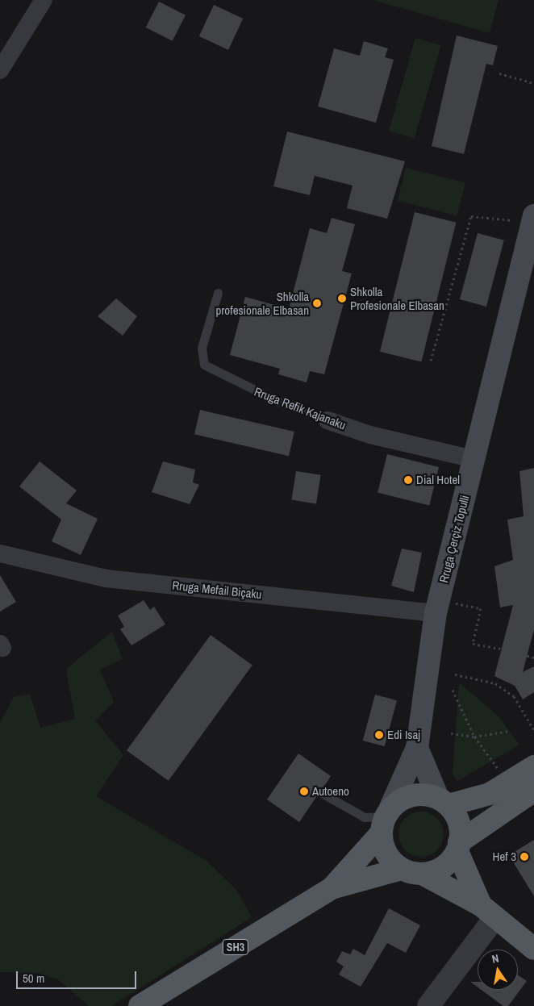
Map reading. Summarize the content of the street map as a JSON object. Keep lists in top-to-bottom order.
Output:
{
  "streets": {
    "main road": ["Rruga Çerçiz Topulli", "SH3"],
    "street": ["Rruga Refik Kajanaku", "Rruga Mefail Biçaku"]
  },
  "crossings": [
    ["Rruga Refik Kajanaku", "Rruga Çerçiz Topulli"],
    ["Rruga Çerçiz Topulli", "Rruga Mefail Biçaku"]
  ],
  "places": [
    "Shkolla Profesionale Elbasan",
    "Shkolla profesionale Elbasan",
    "Dial Hotel",
    "Edi Isaj",
    "Autoeno",
    "Hef 3"
  ],
  "scale_bar": "50 m",
  "north": "top"
}
